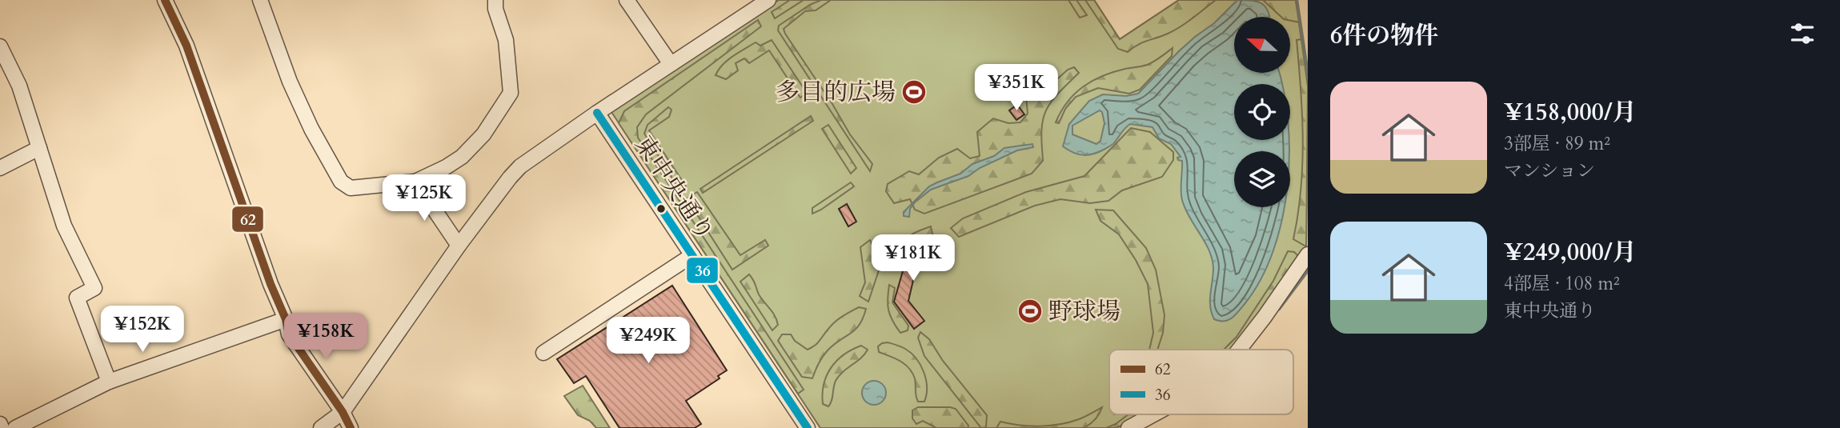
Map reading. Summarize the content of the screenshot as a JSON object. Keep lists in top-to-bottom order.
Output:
{
  "streets": {
    "street": ["東中央通り"]
  },
  "places": {
    "sports": ["多目的広場", "野球場"]
  },
  "lines": ["transit line 62", "transit line 36"],
  "legend": ["62", "36"],
  "north": "left",
  "page": {
    "heading": "6件の物件",
    "price": [
      "¥351K",
      "¥125K",
      "¥181K",
      "¥152K",
      "¥158K",
      "¥249K"
    ],
    "list": [
      {
        "name": "¥158,000/月",
        "note": "3部屋 · 89 m² · マンション"
      },
      {
        "name": "¥249,000/月",
        "note": "4部屋 · 108 m² · 東中央通り"
      }
    ]
  }
}
